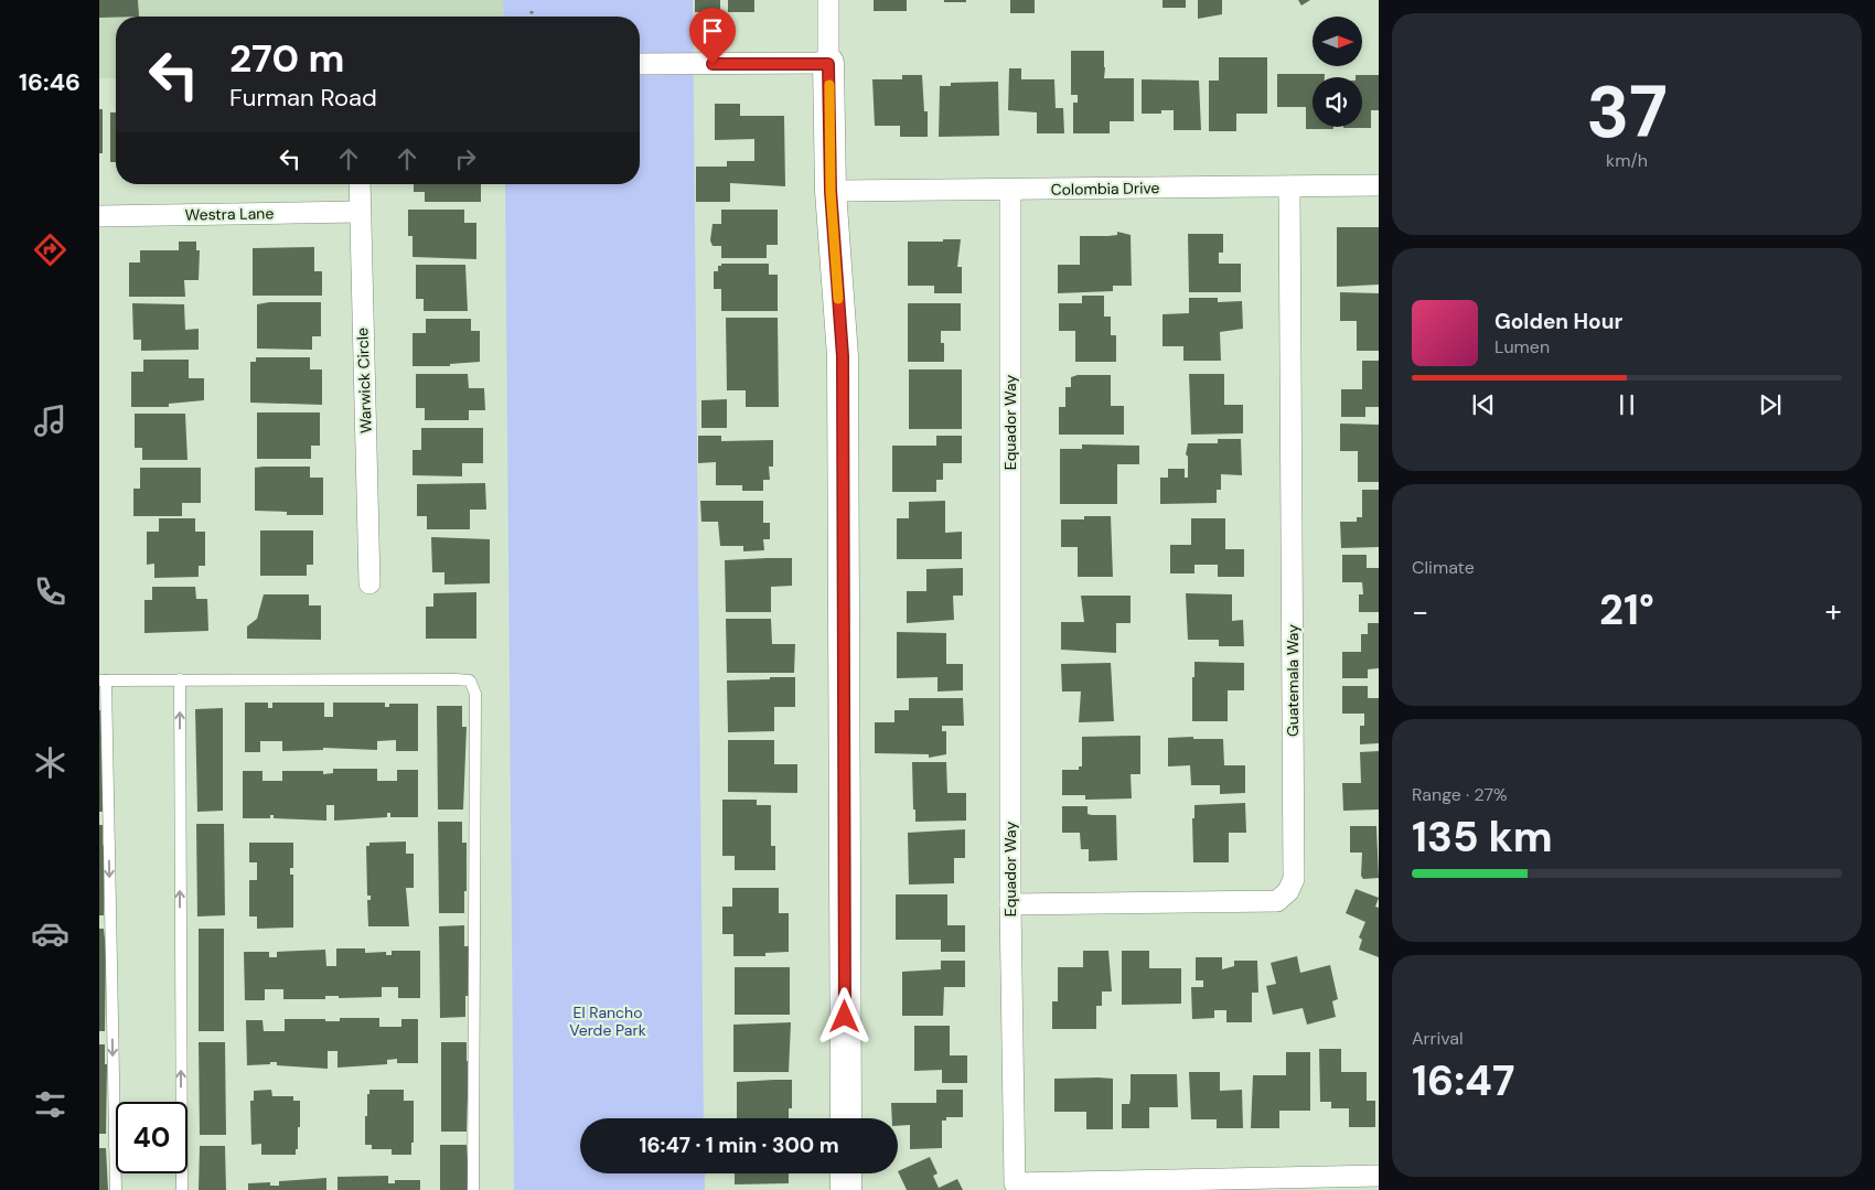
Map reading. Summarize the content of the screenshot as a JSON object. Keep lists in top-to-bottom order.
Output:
{
  "streets": {
    "street": [
      "Colombia Drive",
      "Westra Lane",
      "Warwick Circle",
      "Equador Way",
      "Guatemala Way"
    ]
  },
  "crossings": [
    ["Colombia Drive", "Equador Way"],
    ["Colombia Drive", "Guatemala Way"],
    ["Westra Lane", "Warwick Circle"],
    ["Equador Way", "Guatemala Way"]
  ],
  "parks": ["El Rancho Verde Park"],
  "north": "right",
  "page": {
    "tabs": "16:46",
    "tile": [
      ["37", "km/h"],
      "Climate",
      ["Range · 27%", "135 km"],
      ["Arrival", "16:47"]
    ],
    "turn": ["270 m", "Furman Road"],
    "song": ["Golden Hour", "Lumen"],
    "heat": ["−", "21°", "+"],
    "limit": "40",
    "trip": "16:47 · 1 min · 300 m"
  }
}
